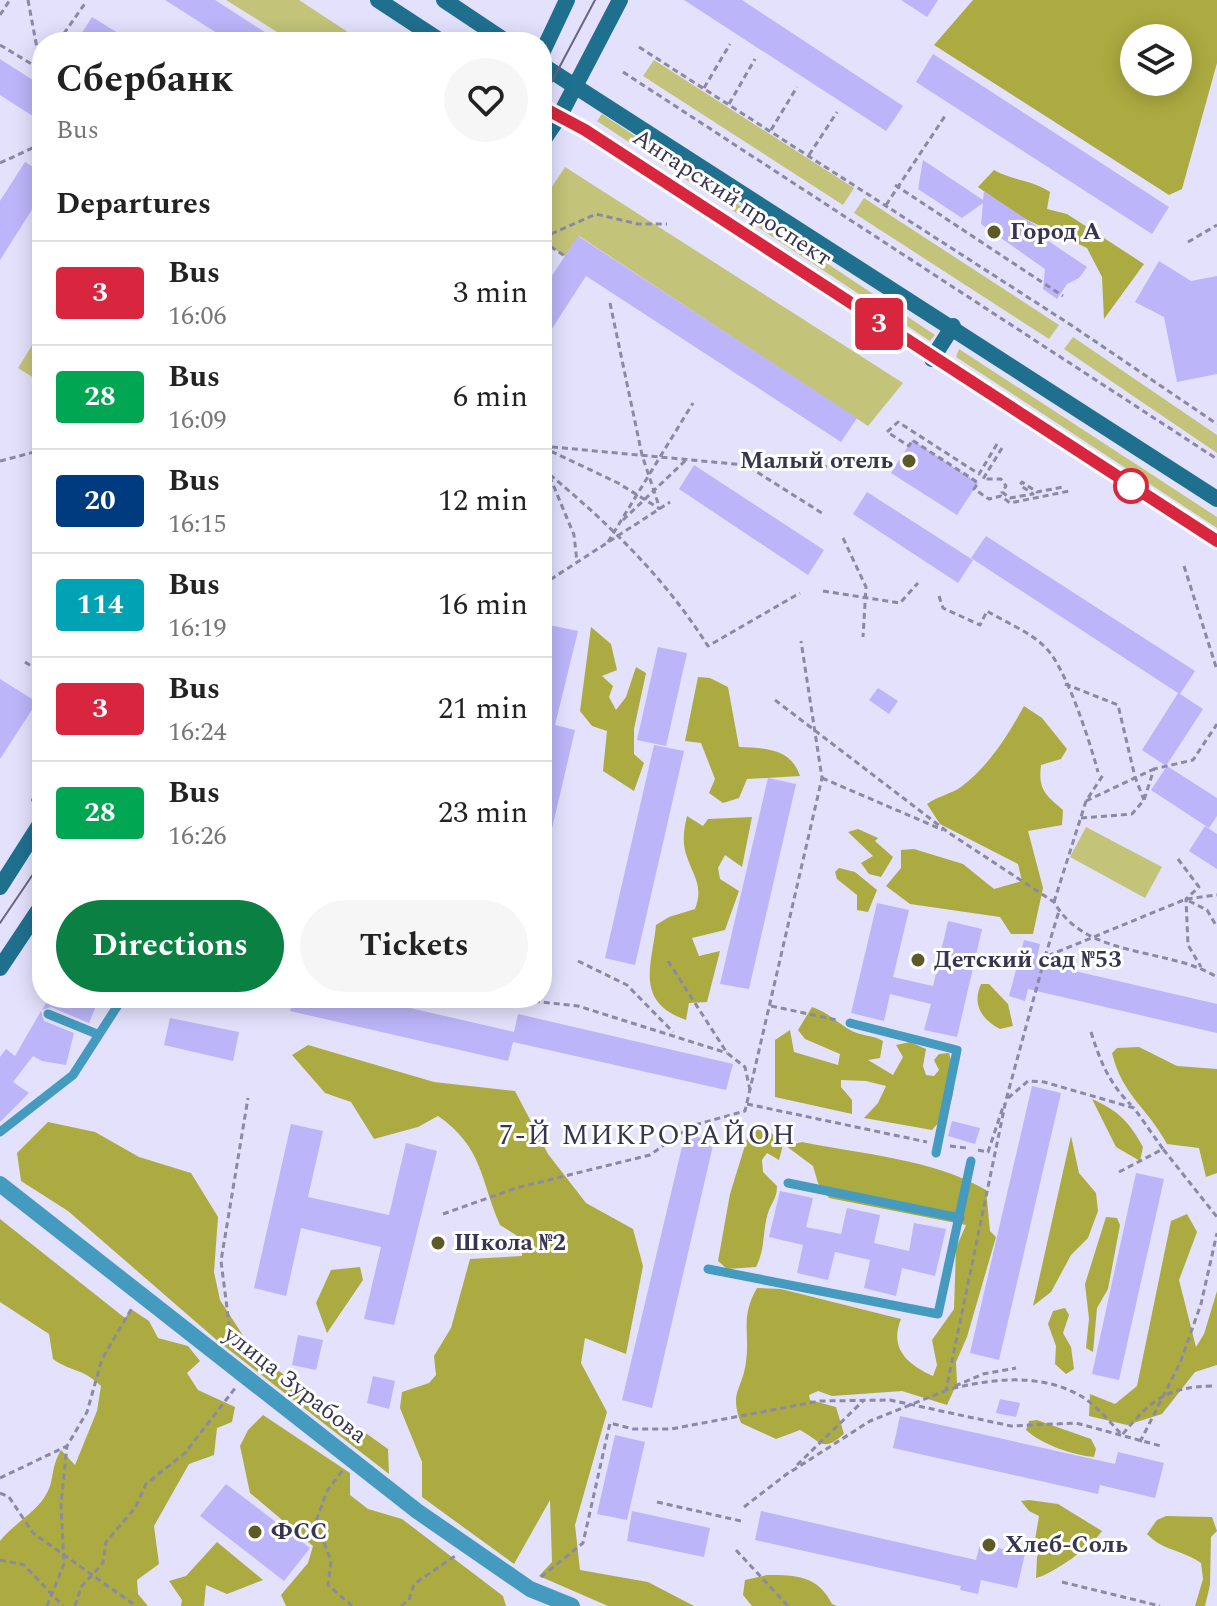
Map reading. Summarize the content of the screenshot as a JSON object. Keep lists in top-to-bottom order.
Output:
{
  "streets": {
    "street": ["Ангарский проспект", "улица Зурабова"]
  },
  "districts": ["7-Й МИКРОРАЙОН"],
  "places": [
    "Город А",
    "Малый отель",
    "Детский сад №53",
    "Школа №2",
    "ФСС",
    "Хлеб-Соль"
  ],
  "lines": ["bus line 3"],
  "page": {
    "on_map": "3",
    "heading": [
      ["Сбербанк", "Bus"],
      "Departures"
    ],
    "list": [
      {
        "mark": "3",
        "name": "Bus",
        "note": "16:06",
        "value": "3 min"
      },
      {
        "mark": "28",
        "name": "Bus",
        "note": "16:09",
        "value": "6 min"
      },
      {
        "mark": "20",
        "name": "Bus",
        "note": "16:15",
        "value": "12 min"
      },
      {
        "mark": "114",
        "name": "Bus",
        "note": "16:19",
        "value": "16 min"
      },
      {
        "mark": "3",
        "name": "Bus",
        "note": "16:24",
        "value": "21 min"
      },
      {
        "mark": "28",
        "name": "Bus",
        "note": "16:26",
        "value": "23 min"
      }
    ],
    "buttons": ["Directions", "Tickets"]
  }
}
